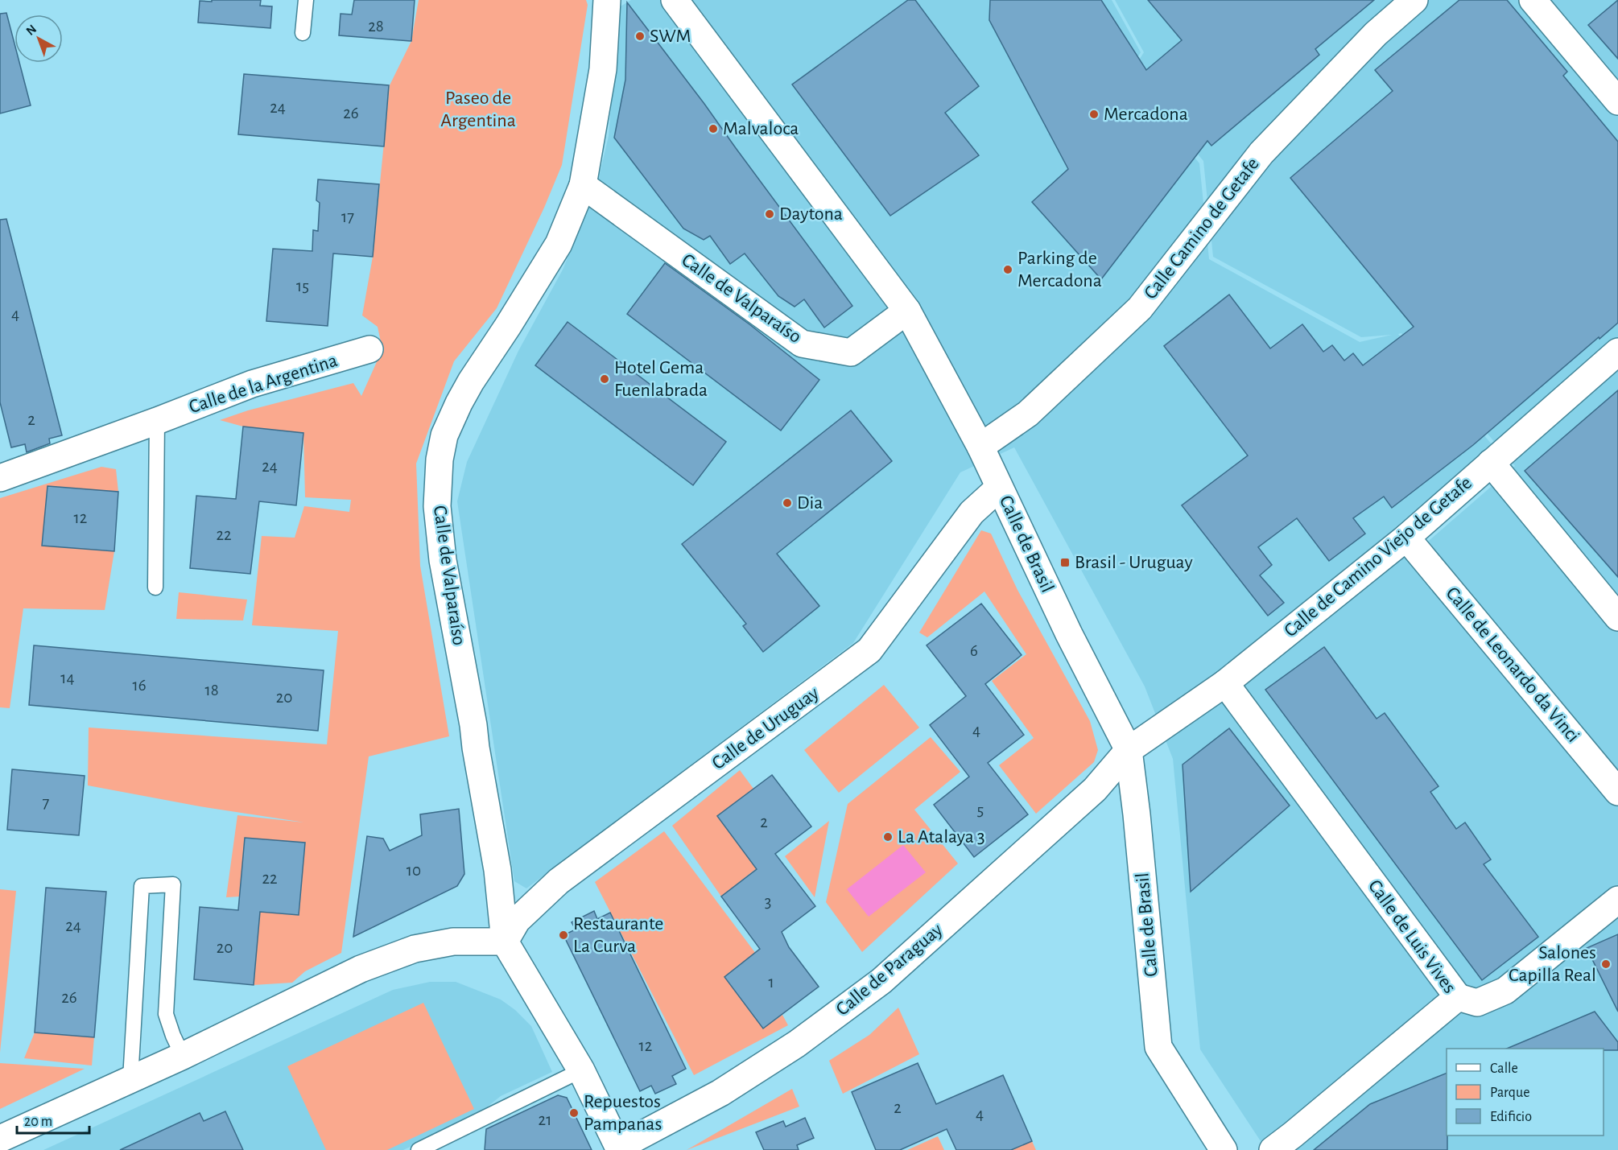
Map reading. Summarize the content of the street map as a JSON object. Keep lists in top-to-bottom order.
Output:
{
  "streets": {
    "street": [
      "Calle Camino de Getafe",
      "Calle de Valparaíso",
      "Calle de la Argentina",
      "Calle de Brasil",
      "Calle de Camino Viejo de Getafe",
      "Calle de Leonardo da Vinci",
      "Calle de Uruguay",
      "Calle de Luis Vives",
      "Calle de Paraguay"
    ]
  },
  "crossings": [
    ["Calle Camino de Getafe", "Calle de Brasil"],
    ["Calle de Valparaíso", "Calle de Brasil"],
    ["Calle de Valparaíso", "Calle de Uruguay"],
    ["Calle de Brasil", "Calle de Camino Viejo de Getafe"],
    ["Calle de Brasil", "Calle de Uruguay"],
    ["Calle de Brasil", "Calle de Paraguay"],
    ["Calle de Camino Viejo de Getafe", "Calle de Leonardo da Vinci"],
    ["Calle de Camino Viejo de Getafe", "Calle de Luis Vives"],
    ["Calle de Camino Viejo de Getafe", "Calle de Paraguay"]
  ],
  "parks": ["Paseo de Argentina"],
  "places": {
    "other": [
      "SWM",
      "Mercadona",
      "Malvaloca",
      "Daytona",
      "Parking de Mercadona",
      "Hotel Gema Fuenlabrada",
      "Dia",
      "La Atalaya 3",
      "Restaurante La Curva",
      "Salones Capilla Real",
      "Repuestos Pampanas"
    ],
    "transit": ["Brasil - Uruguay"]
  },
  "house_numbers": [
    "28",
    "24",
    "26",
    "17",
    "15",
    "4",
    "2",
    "24",
    "12",
    "22",
    "6",
    "14",
    "16",
    "18",
    "20",
    "4",
    "7",
    "5",
    "2",
    "10",
    "22",
    "3",
    "24",
    "20",
    "1",
    "26",
    "12",
    "2",
    "4",
    "21"
  ],
  "legend": ["Calle", "Parque", "Edificio"],
  "scale_bar": "20 m",
  "north": "top left"
}
